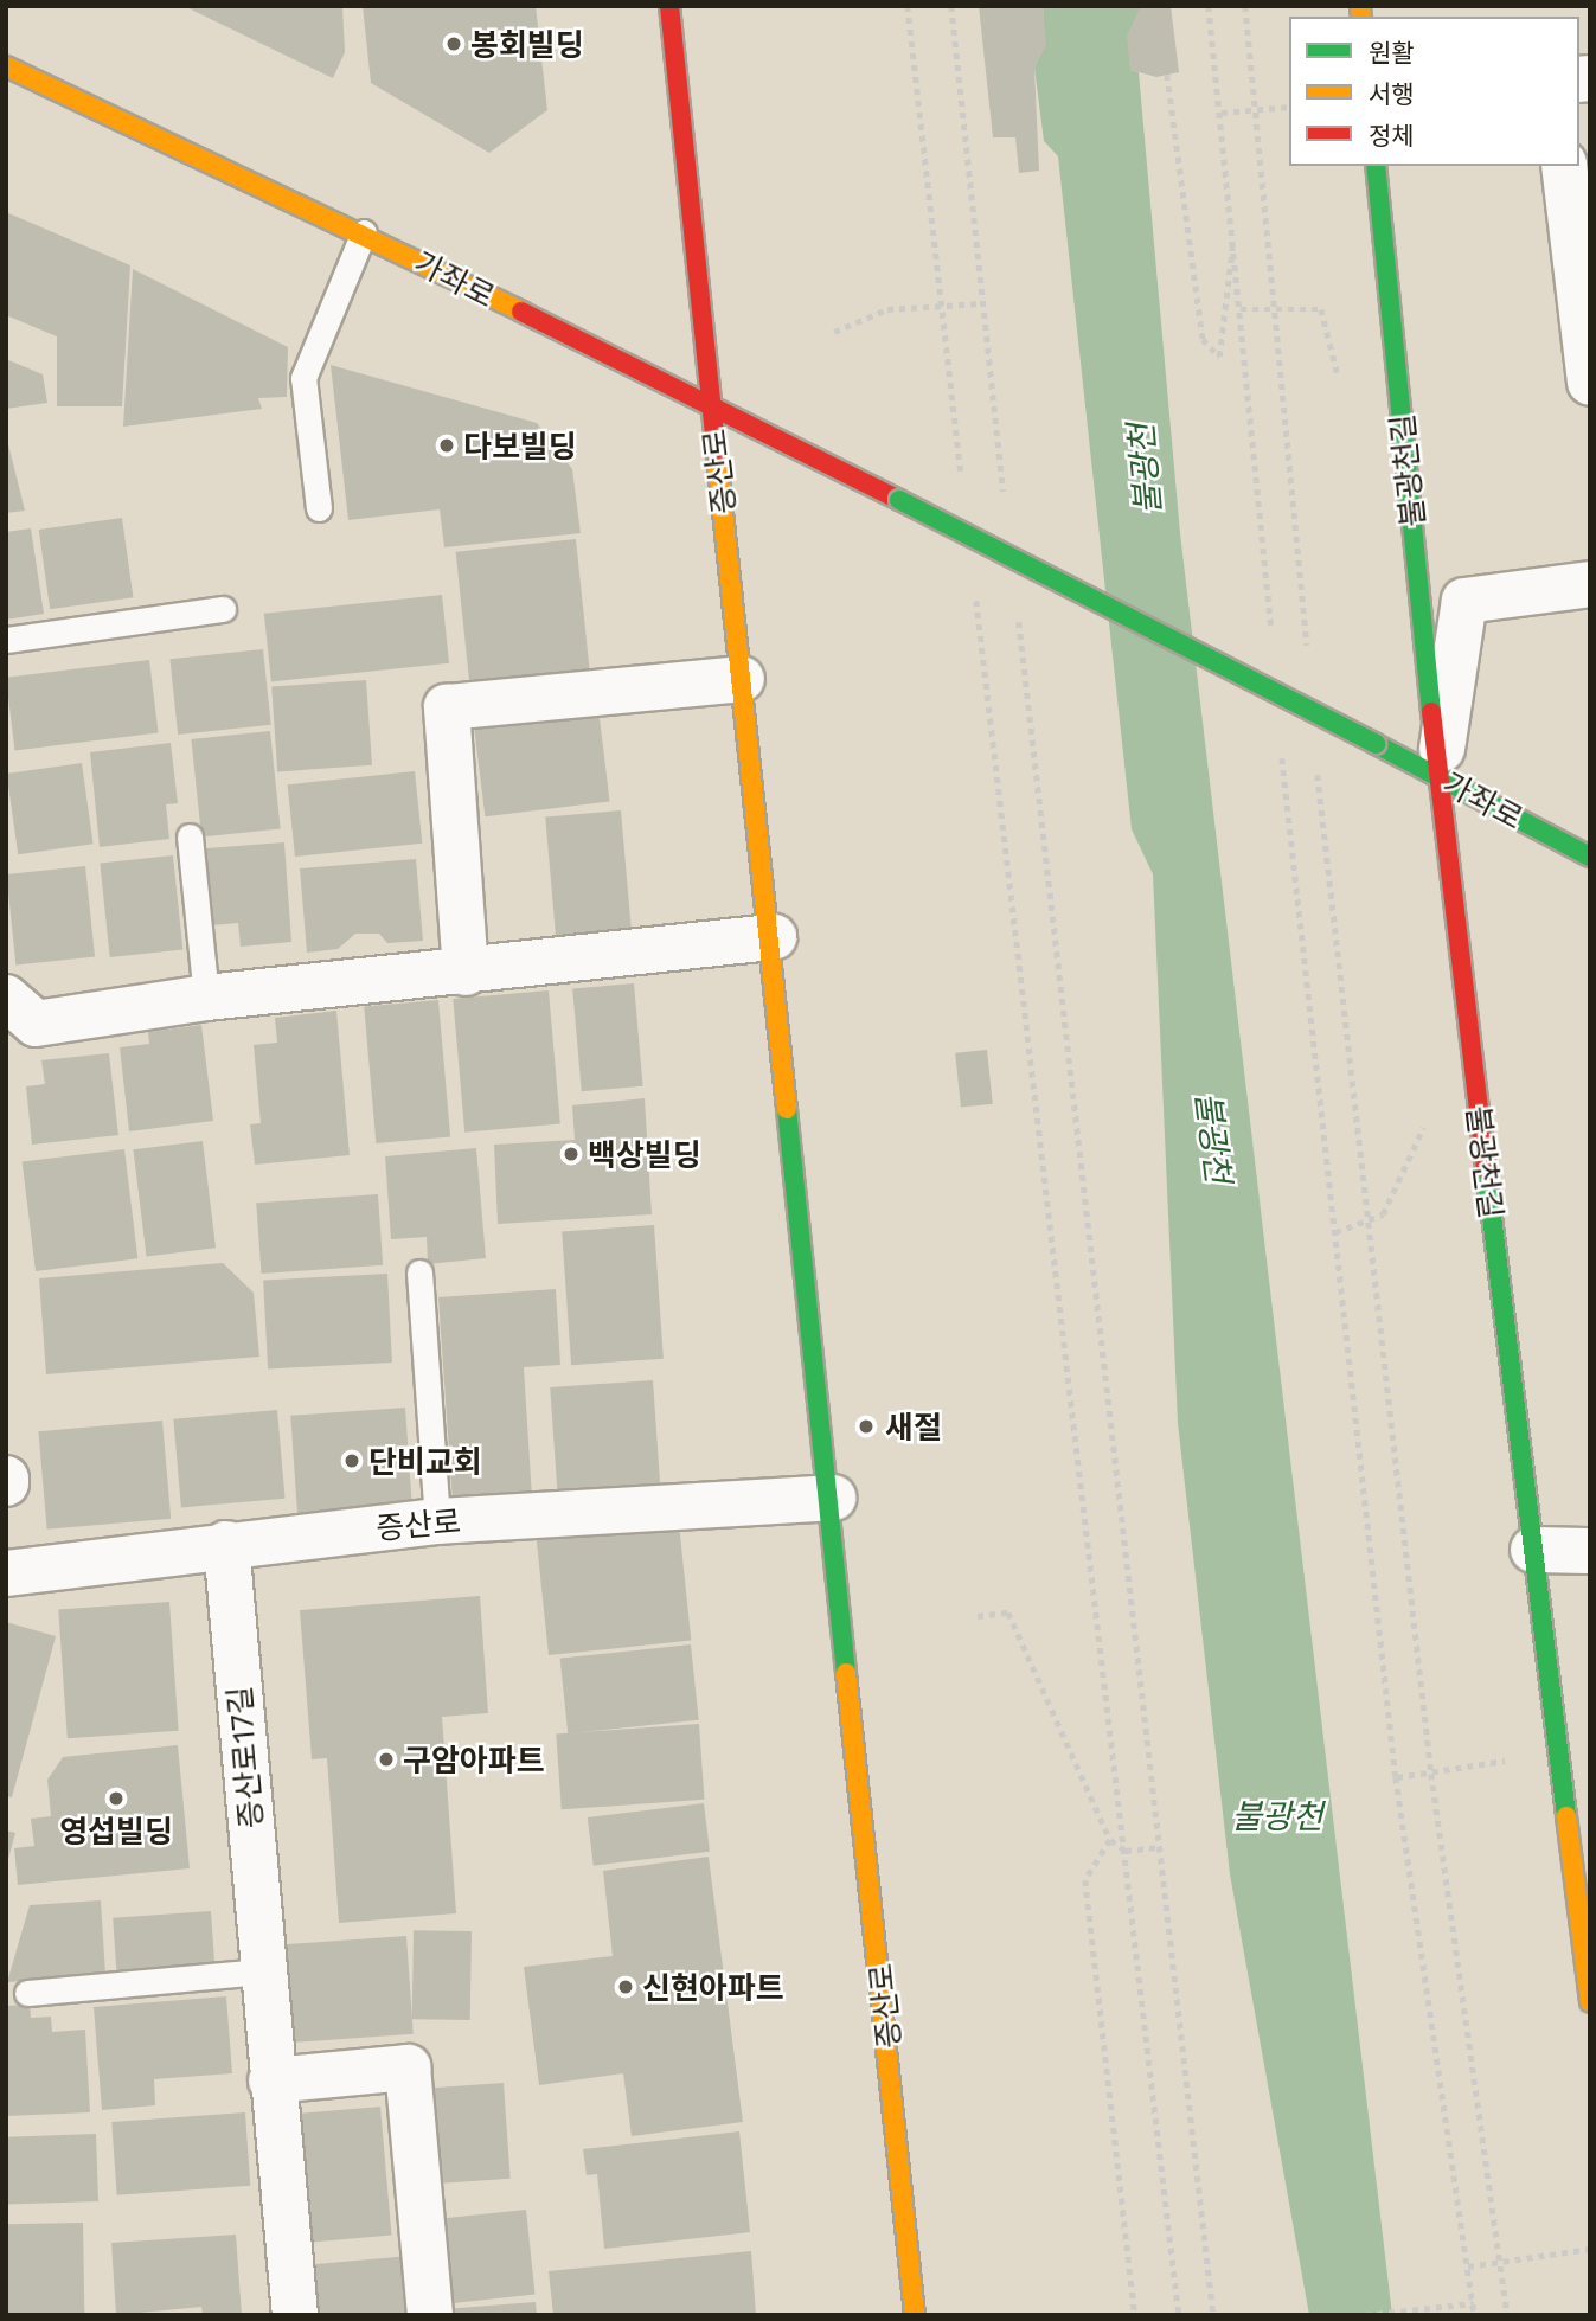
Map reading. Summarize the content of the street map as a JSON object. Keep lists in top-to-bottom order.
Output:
{
  "streets": {
    "main road": ["가좌로", "불광천길", "증산로"],
    "street": ["증산로17길"]
  },
  "crossings": [
    ["가좌로", "불광천길"],
    ["가좌로", "증산로"],
    ["증산로", "증산로17길"]
  ],
  "water": ["불광천"],
  "places": [
    "봉회빌딩",
    "다보빌딩",
    "백상빌딩",
    "새절",
    "단비교회",
    "구암아파트",
    "영섭빌딩",
    "신현아파트"
  ],
  "legend": ["원활", "서행", "정체"]
}
